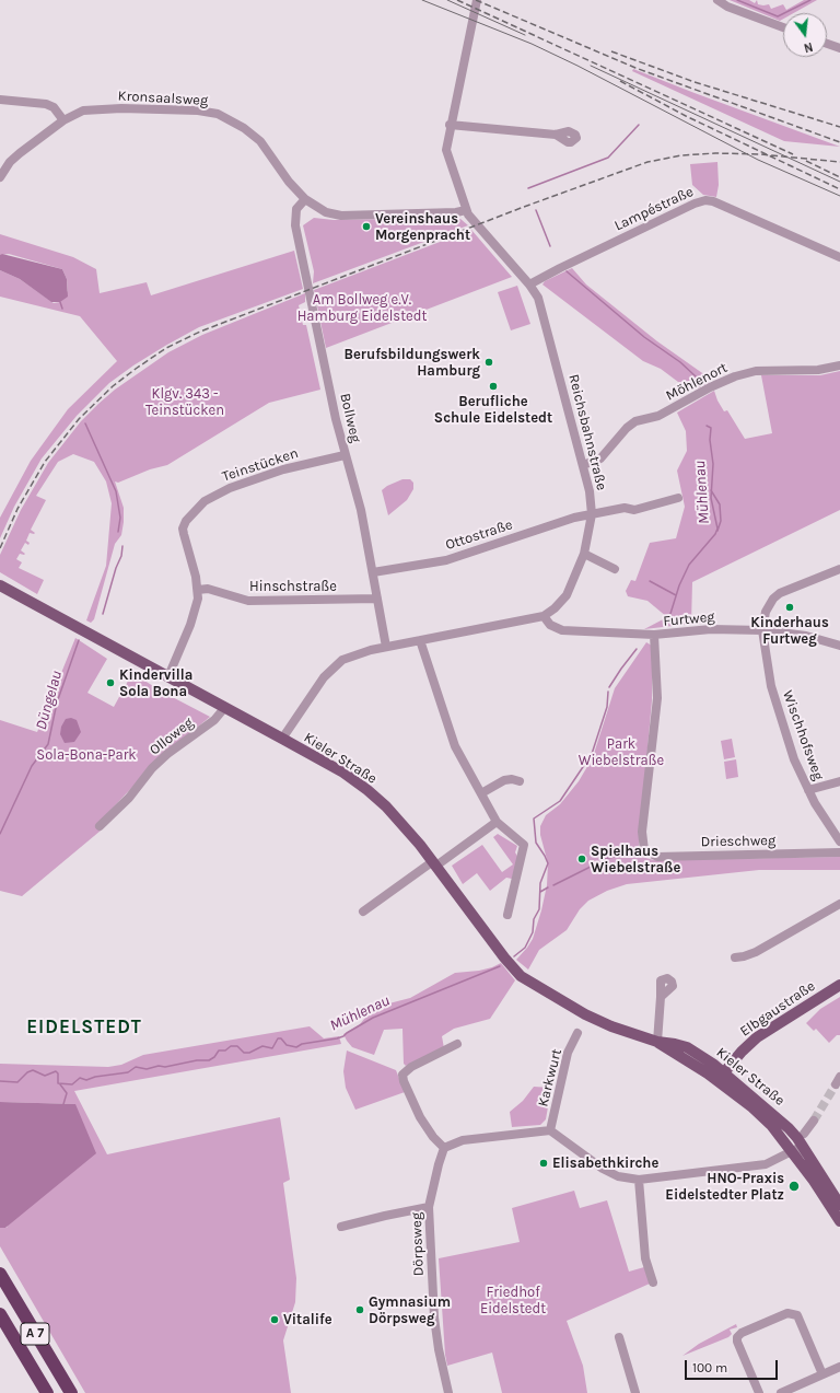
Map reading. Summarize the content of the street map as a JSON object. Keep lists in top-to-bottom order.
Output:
{
  "streets": {
    "highway": ["A 7"],
    "main road": ["Kieler Straße", "Elbgaustraße"],
    "street": [
      "Kronsaalsweg",
      "Lampéstraße",
      "Möhlenort",
      "Bollweg",
      "Reichsbahnstraße",
      "Teinstücken",
      "Ottostraße",
      "Hinschstraße",
      "Furtweg",
      "Wischhofsweg",
      "Olloweg",
      "Drieschweg",
      "Karkwurt",
      "Dörpsweg"
    ]
  },
  "crossings": [
    ["Kronsaalsweg", "Bollweg"],
    ["Kronsaalsweg", "Reichsbahnstraße"],
    ["Lampéstraße", "Reichsbahnstraße"],
    ["Möhlenort", "Reichsbahnstraße"],
    ["Bollweg", "Reichsbahnstraße"],
    ["Bollweg", "Teinstücken"],
    ["Bollweg", "Ottostraße"],
    ["Bollweg", "Hinschstraße"],
    ["Reichsbahnstraße", "Ottostraße"],
    ["Reichsbahnstraße", "Furtweg"],
    ["Reichsbahnstraße", "Kieler Straße"],
    ["Teinstücken", "Hinschstraße"],
    ["Furtweg", "Wischhofsweg"],
    ["Furtweg", "Drieschweg"],
    ["Olloweg", "Kieler Straße"],
    ["Kieler Straße", "Elbgaustraße"]
  ],
  "districts": ["EIDELSTEDT"],
  "water": ["Mühlenau", "Düngelau"],
  "parks": [
    "Am Bollweg e.V. Hamburg Eidelstedt",
    "Klgv. 343 - Teinstücken",
    "Park Wiebelstraße",
    "Sola-Bona-Park",
    "Friedhof Eidelstedt"
  ],
  "places": [
    "Vereinshaus Morgenpracht",
    "Berufsbildungswerk Hamburg",
    "Berufliche Schule Eidelstedt",
    "Kinderhaus Furtweg",
    "Kindervilla Sola Bona",
    "Spielhaus Wiebelstraße",
    "Elisabethkirche",
    "HNO-Praxis Eidelstedter Platz",
    "Gymnasium Dörpsweg",
    "Vitalife"
  ],
  "scale_bar": "100 m",
  "north": "bottom"
}
